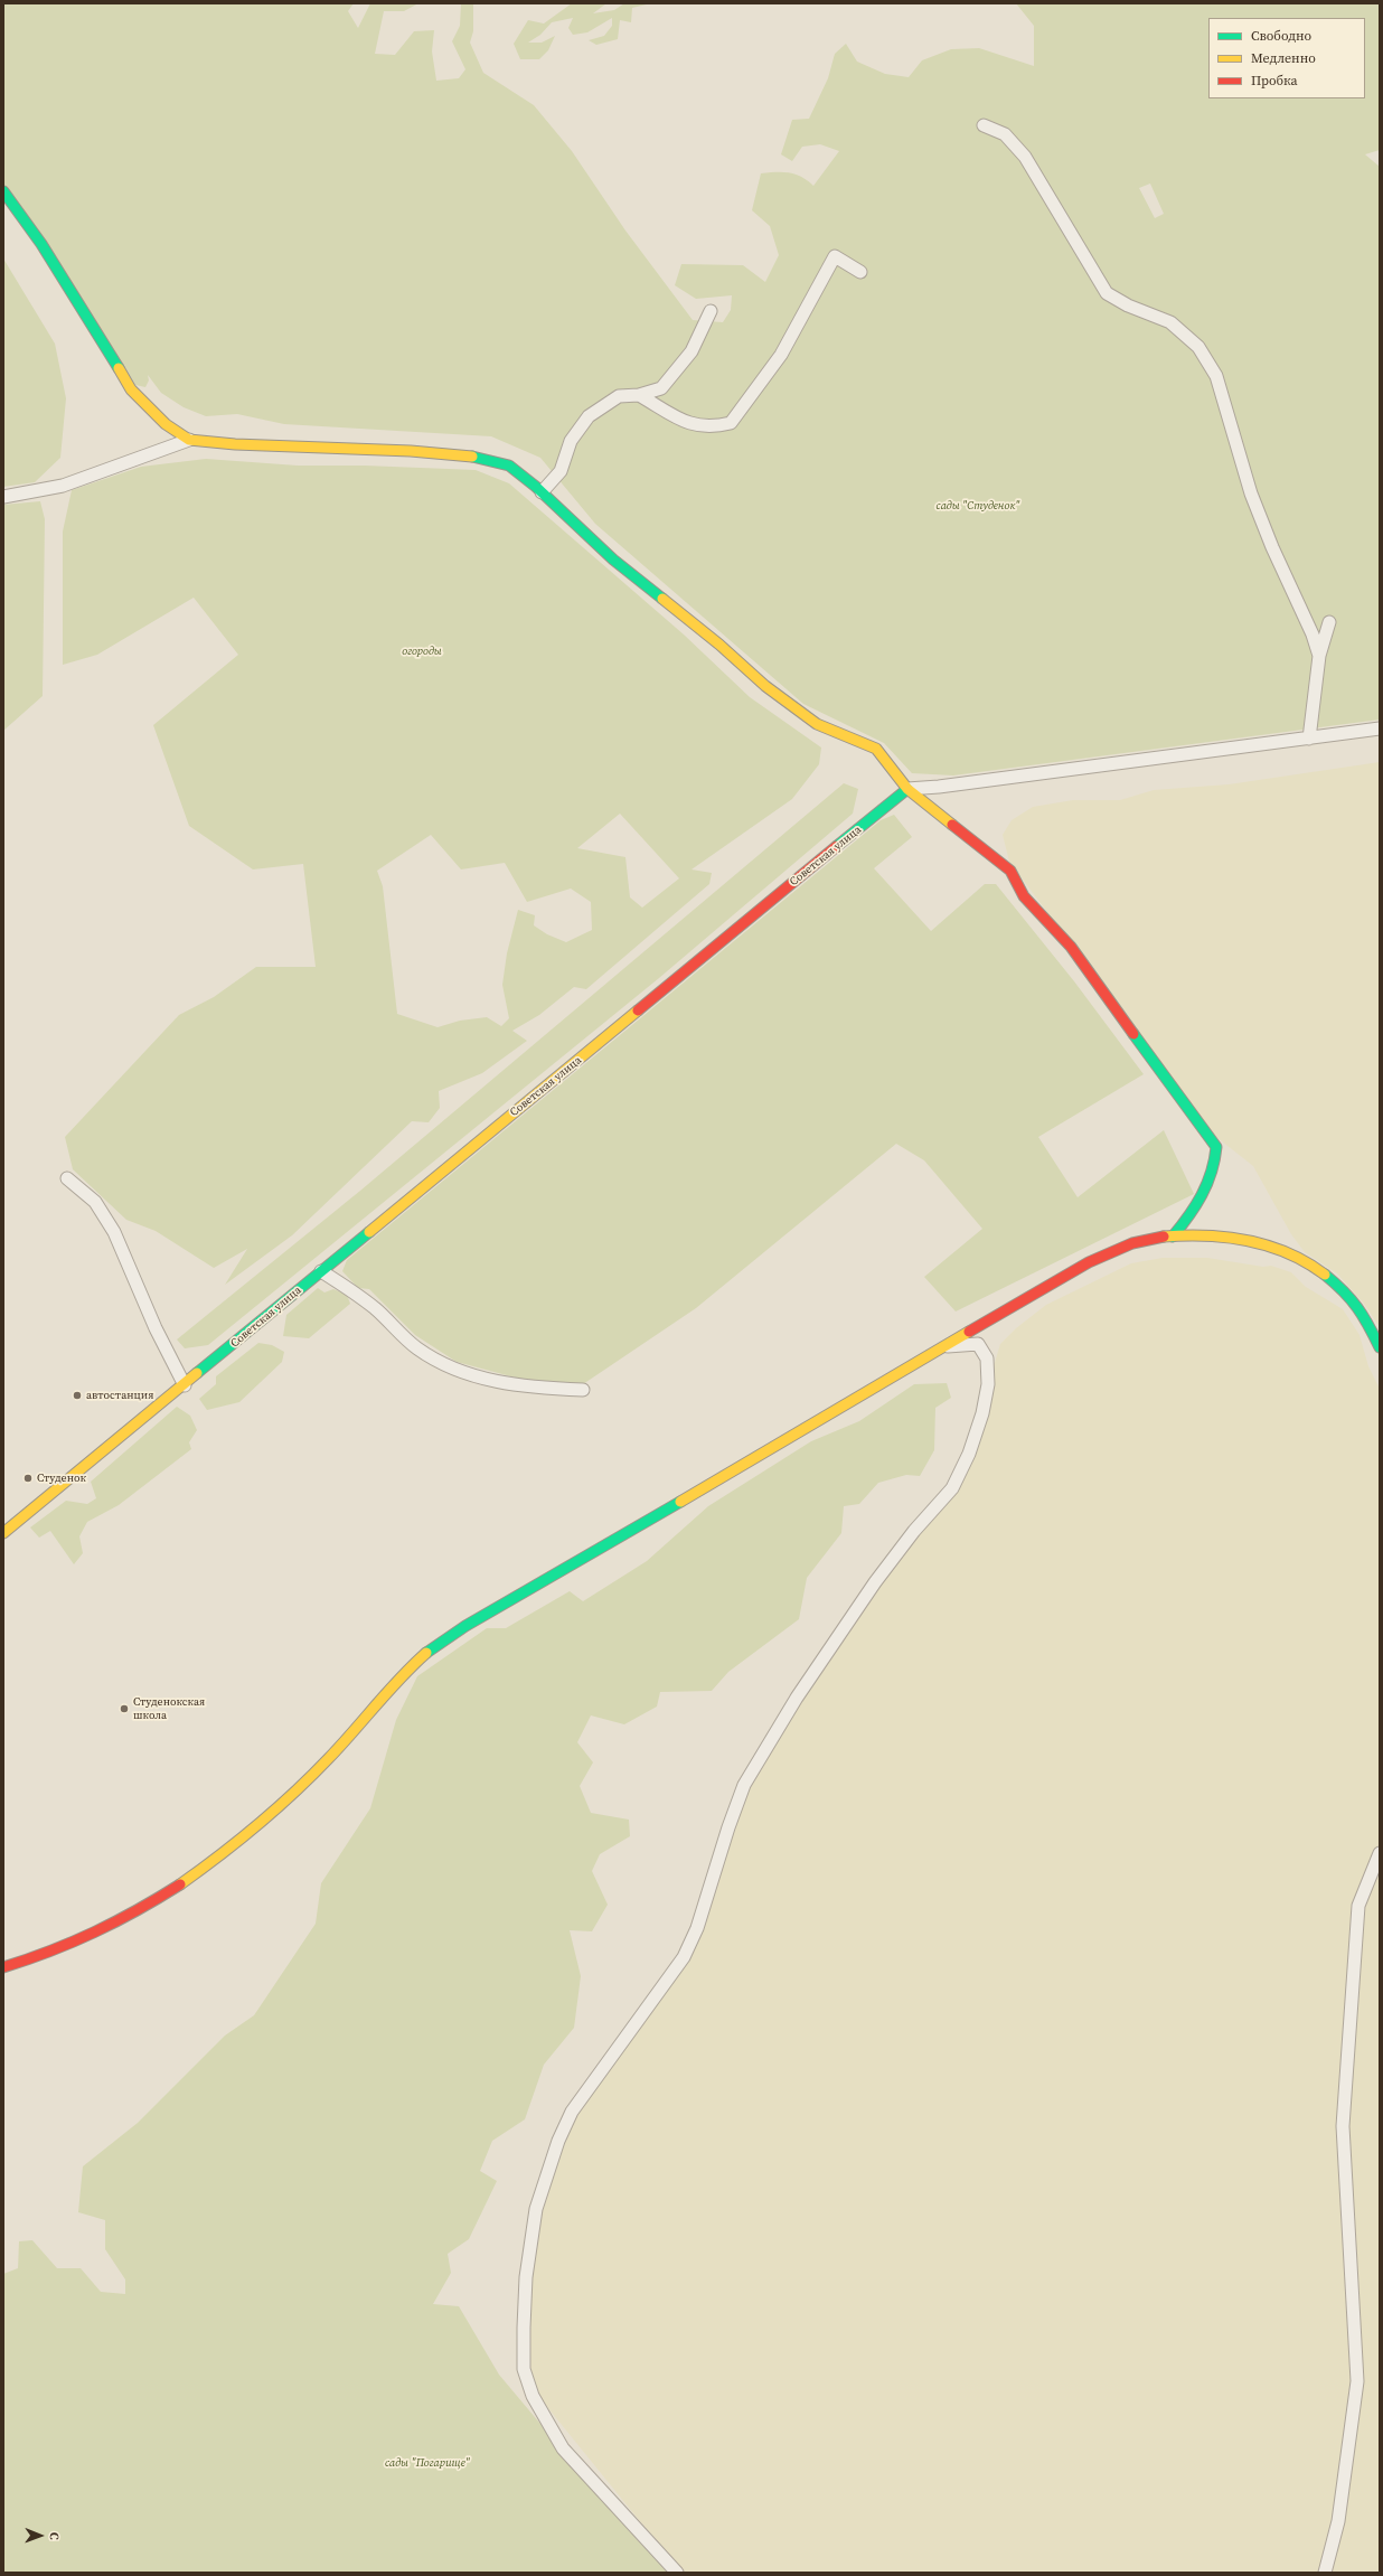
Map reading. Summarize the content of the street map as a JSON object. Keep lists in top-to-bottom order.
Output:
{
  "streets": {
    "street": ["Советская улица"]
  },
  "parks": ["сады \"Студенок\"", "огороды", "сады \"Погарище\""],
  "places": ["автостанция", "Студенок", "Студенокская школа"],
  "legend": ["Свободно", "Медленно", "Пробка"],
  "north": "right"
}
